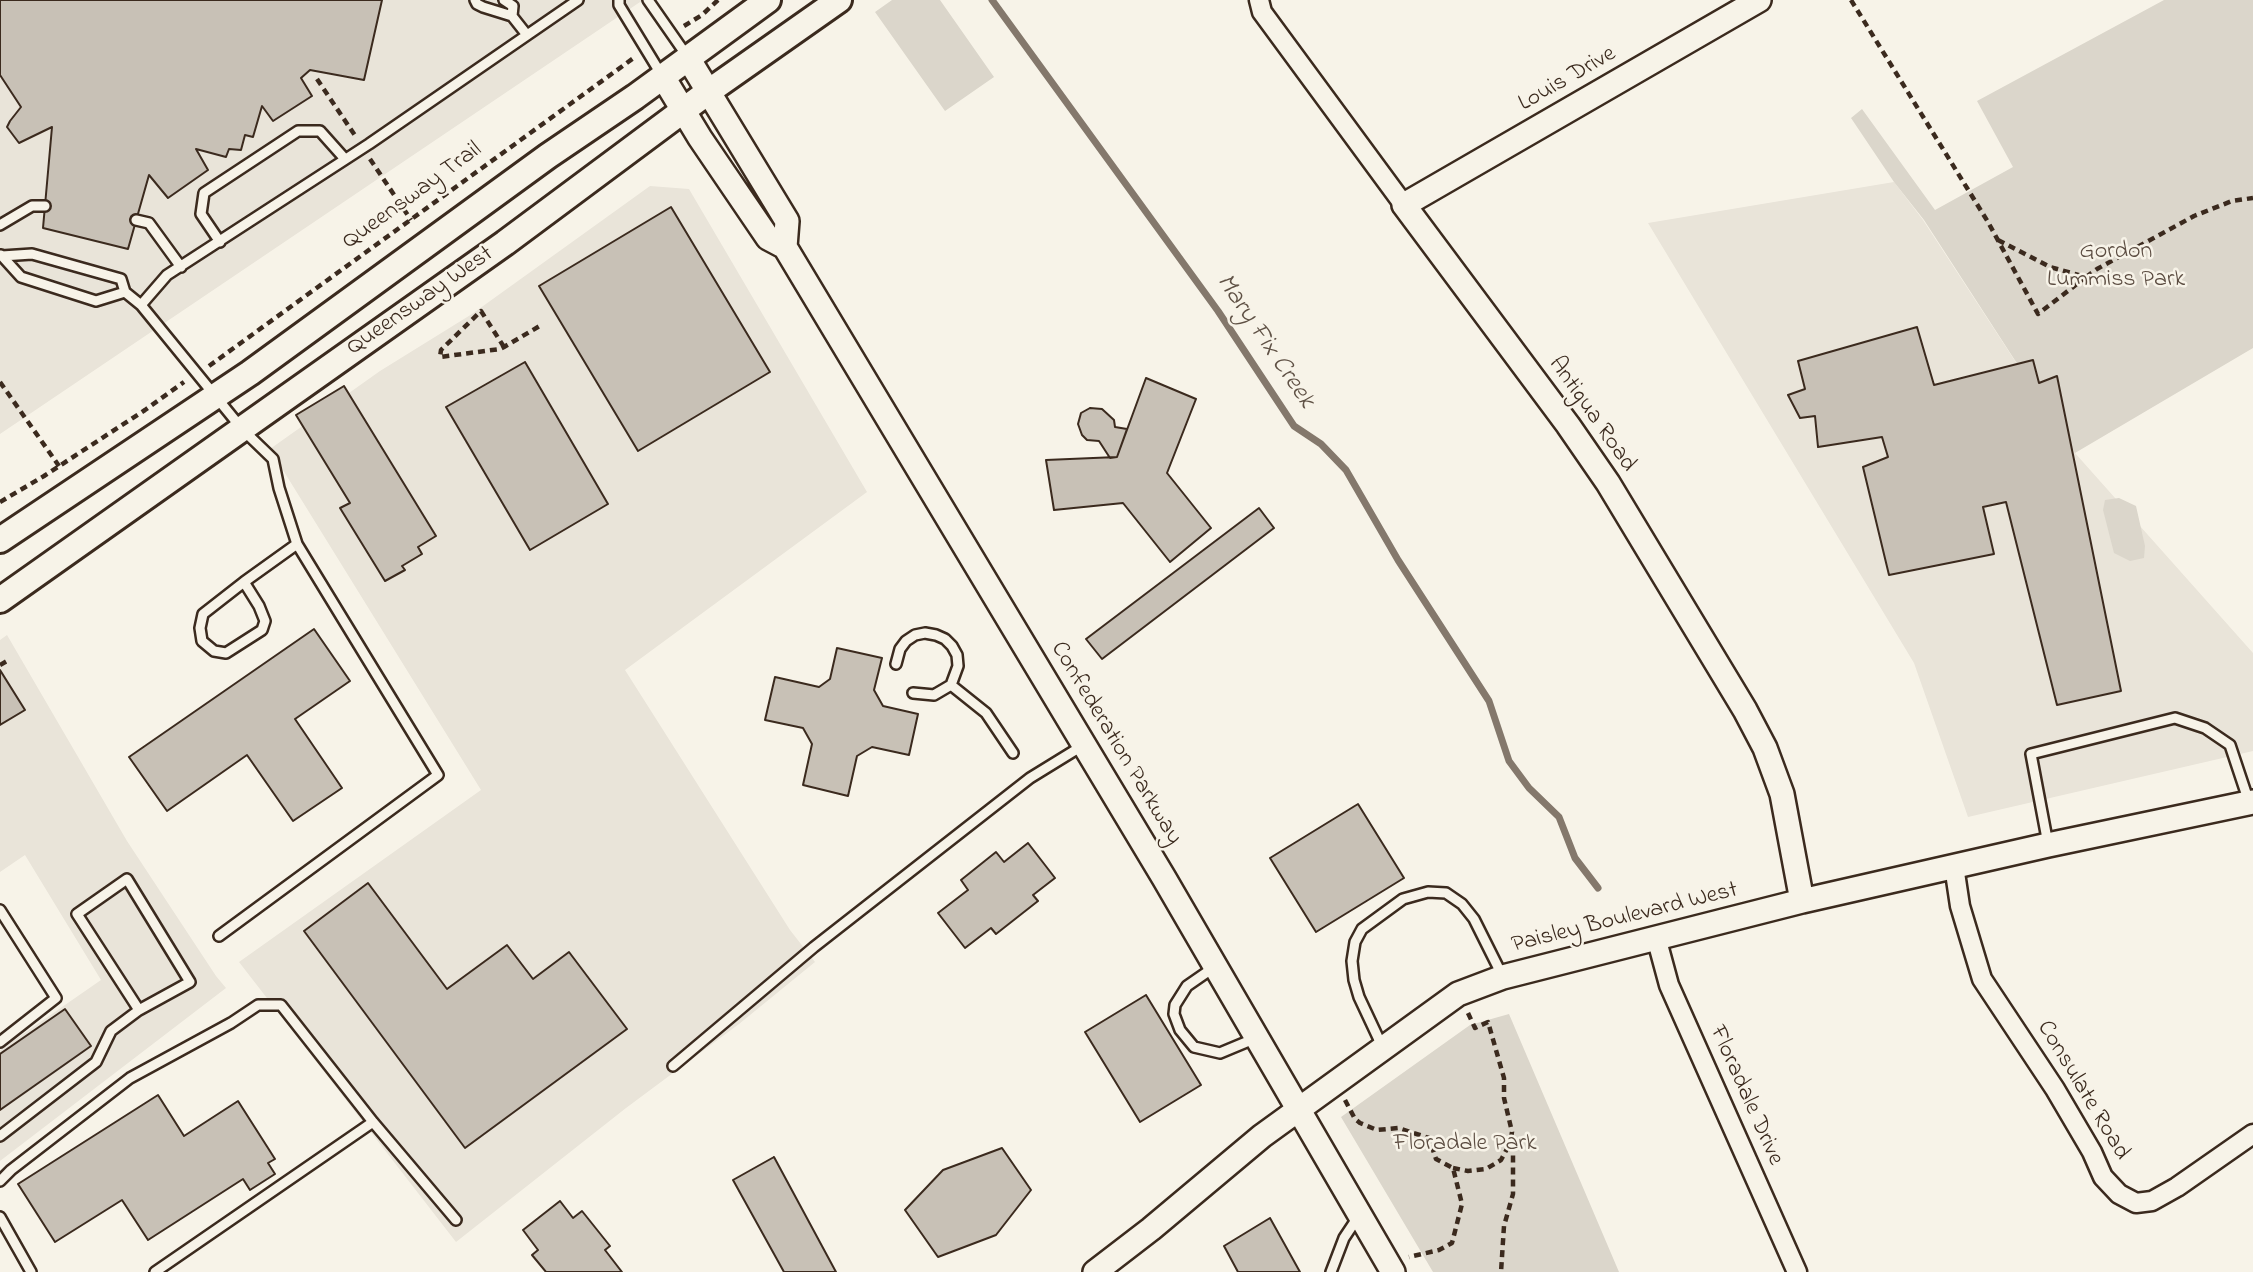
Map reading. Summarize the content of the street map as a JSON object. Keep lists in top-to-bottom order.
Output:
{
  "streets": {
    "main road": ["Queensway West"],
    "street": [
      "Louis Drive",
      "Antigua Road",
      "Confederation Parkway",
      "Paisley Boulevard West",
      "Consulate Road",
      "Floradale Drive"
    ],
    "path": ["Queensway Trail"]
  },
  "crossings": [
    ["Louis Drive", "Antigua Road"],
    ["Queensway West", "Confederation Parkway"],
    ["Antigua Road", "Paisley Boulevard West"],
    ["Confederation Parkway", "Paisley Boulevard West"],
    ["Paisley Boulevard West", "Consulate Road"],
    ["Paisley Boulevard West", "Floradale Drive"]
  ],
  "water": ["Mary Fix Creek"],
  "parks": ["Gordon Lummiss Park", "Floradale Park"]
}
